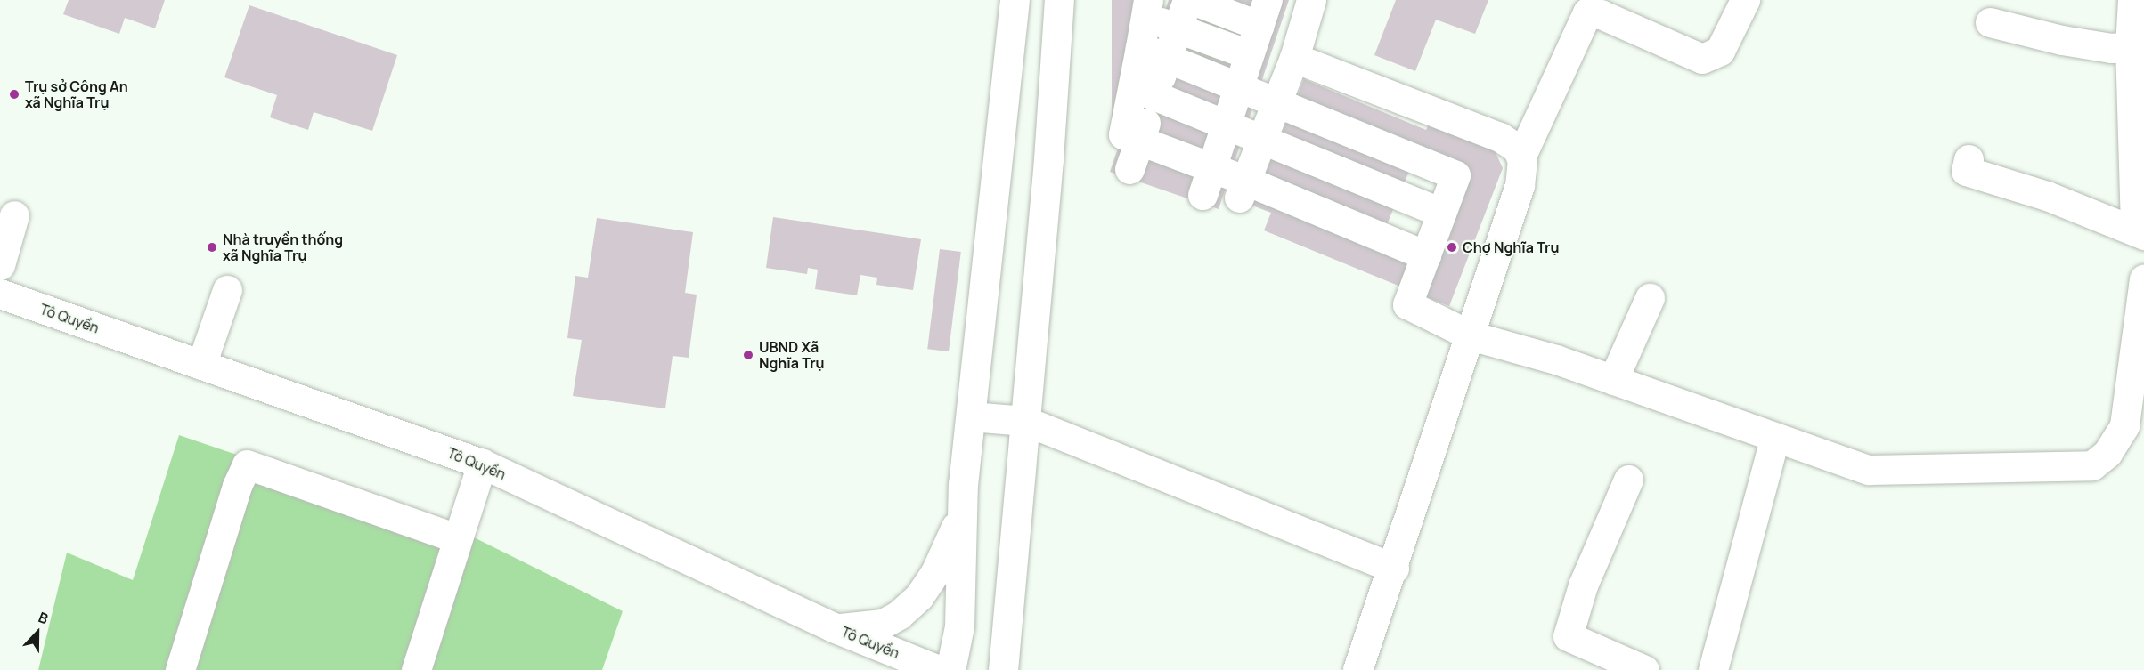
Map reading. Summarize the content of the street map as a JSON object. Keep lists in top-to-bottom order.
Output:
{
  "streets": {
    "street": ["Tô Quyền"]
  },
  "places": [
    "Trụ sở Công An xã Nghĩa Trụ",
    "Nhà truyền thống xã Nghĩa Trụ",
    "Chợ Nghĩa Trụ",
    "UBND Xã Nghĩa Trụ"
  ],
  "north": "top"
}
